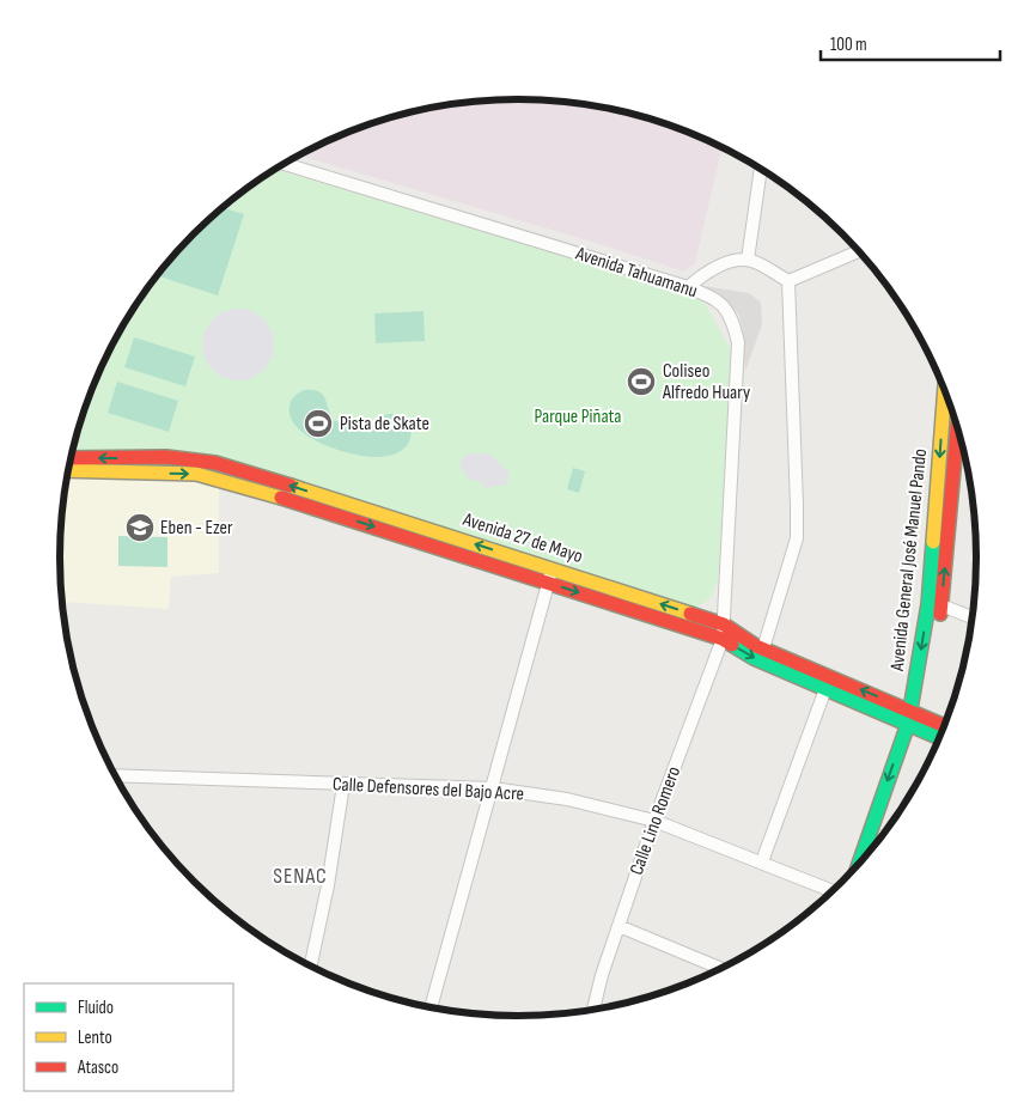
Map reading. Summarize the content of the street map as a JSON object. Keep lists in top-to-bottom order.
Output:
{
  "streets": {
    "main road": ["Avenida 27 de Mayo", "Avenida General José Manuel Pando"],
    "street": ["Avenida Tahuamanu", "Calle Defensores del Bajo Acre", "Calle Lino Romero"]
  },
  "crossings": [
    ["Avenida Tahuamanu", "Avenida 27 de Mayo"],
    ["Avenida Tahuamanu", "Calle Lino Romero"],
    ["Avenida 27 de Mayo", "Avenida General José Manuel Pando"],
    ["Avenida 27 de Mayo", "Calle Lino Romero"],
    ["Calle Defensores del Bajo Acre", "Calle Lino Romero"]
  ],
  "districts": ["SENAC"],
  "parks": ["Parque Piñata"],
  "places": {
    "sports": ["Coliseo Alfredo Huary", "Pista de Skate"],
    "school or university": ["Eben - Ezer"]
  },
  "legend": ["Fluido", "Lento", "Atasco"],
  "scale_bar": "100 m"
}
